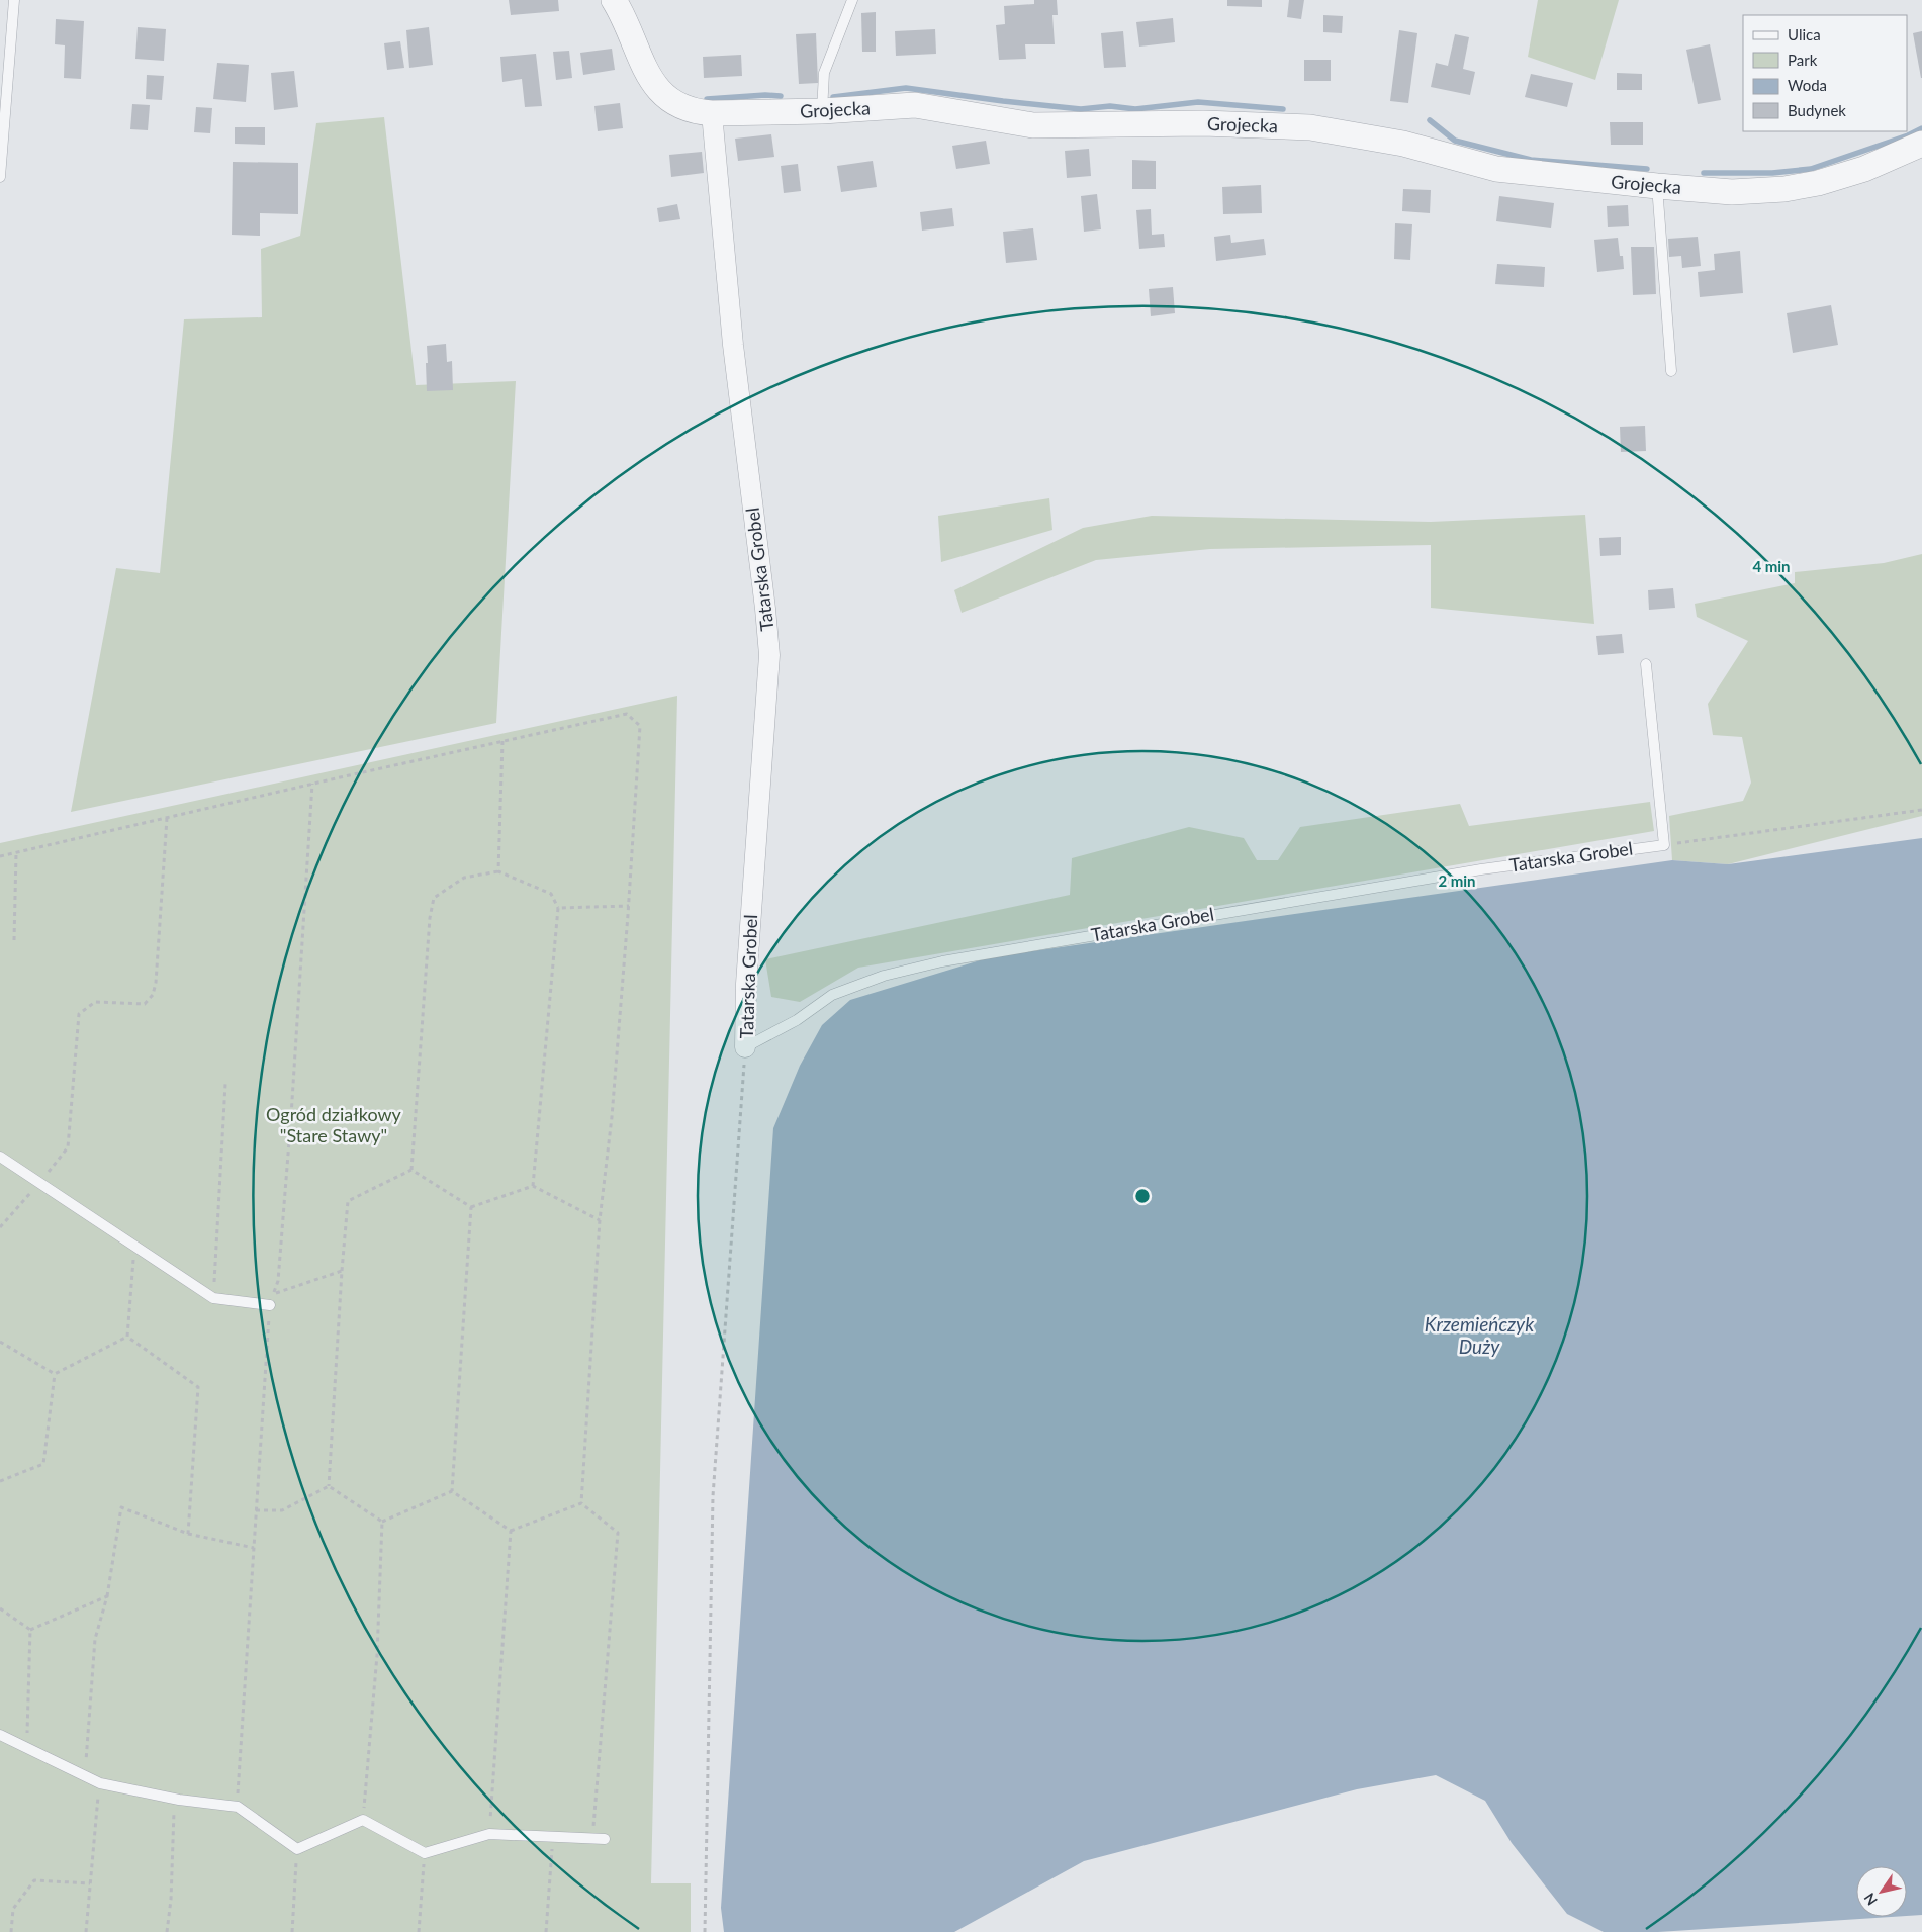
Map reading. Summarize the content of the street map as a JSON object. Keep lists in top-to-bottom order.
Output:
{
  "streets": {
    "street": ["Grojecka", "Tatarska Grobel"]
  },
  "crossings": [
    ["Grojecka", "Tatarska Grobel"]
  ],
  "water": ["Krzemieńczyk Duży"],
  "parks": ["Ogród działkowy \"Stare Stawy\""],
  "legend": [
    "Ulica",
    "Park",
    "Woda",
    "Budynek"
  ],
  "north": "bottom left",
  "rings": ["4 min", "2 min"]
}
